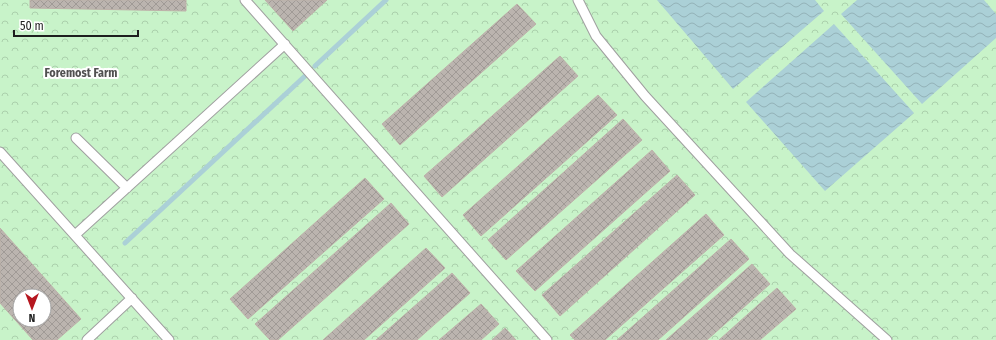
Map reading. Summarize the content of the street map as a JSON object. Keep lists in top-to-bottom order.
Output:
{
  "districts": ["Foremost Farm"],
  "scale_bar": "50 m",
  "north": "bottom"
}
